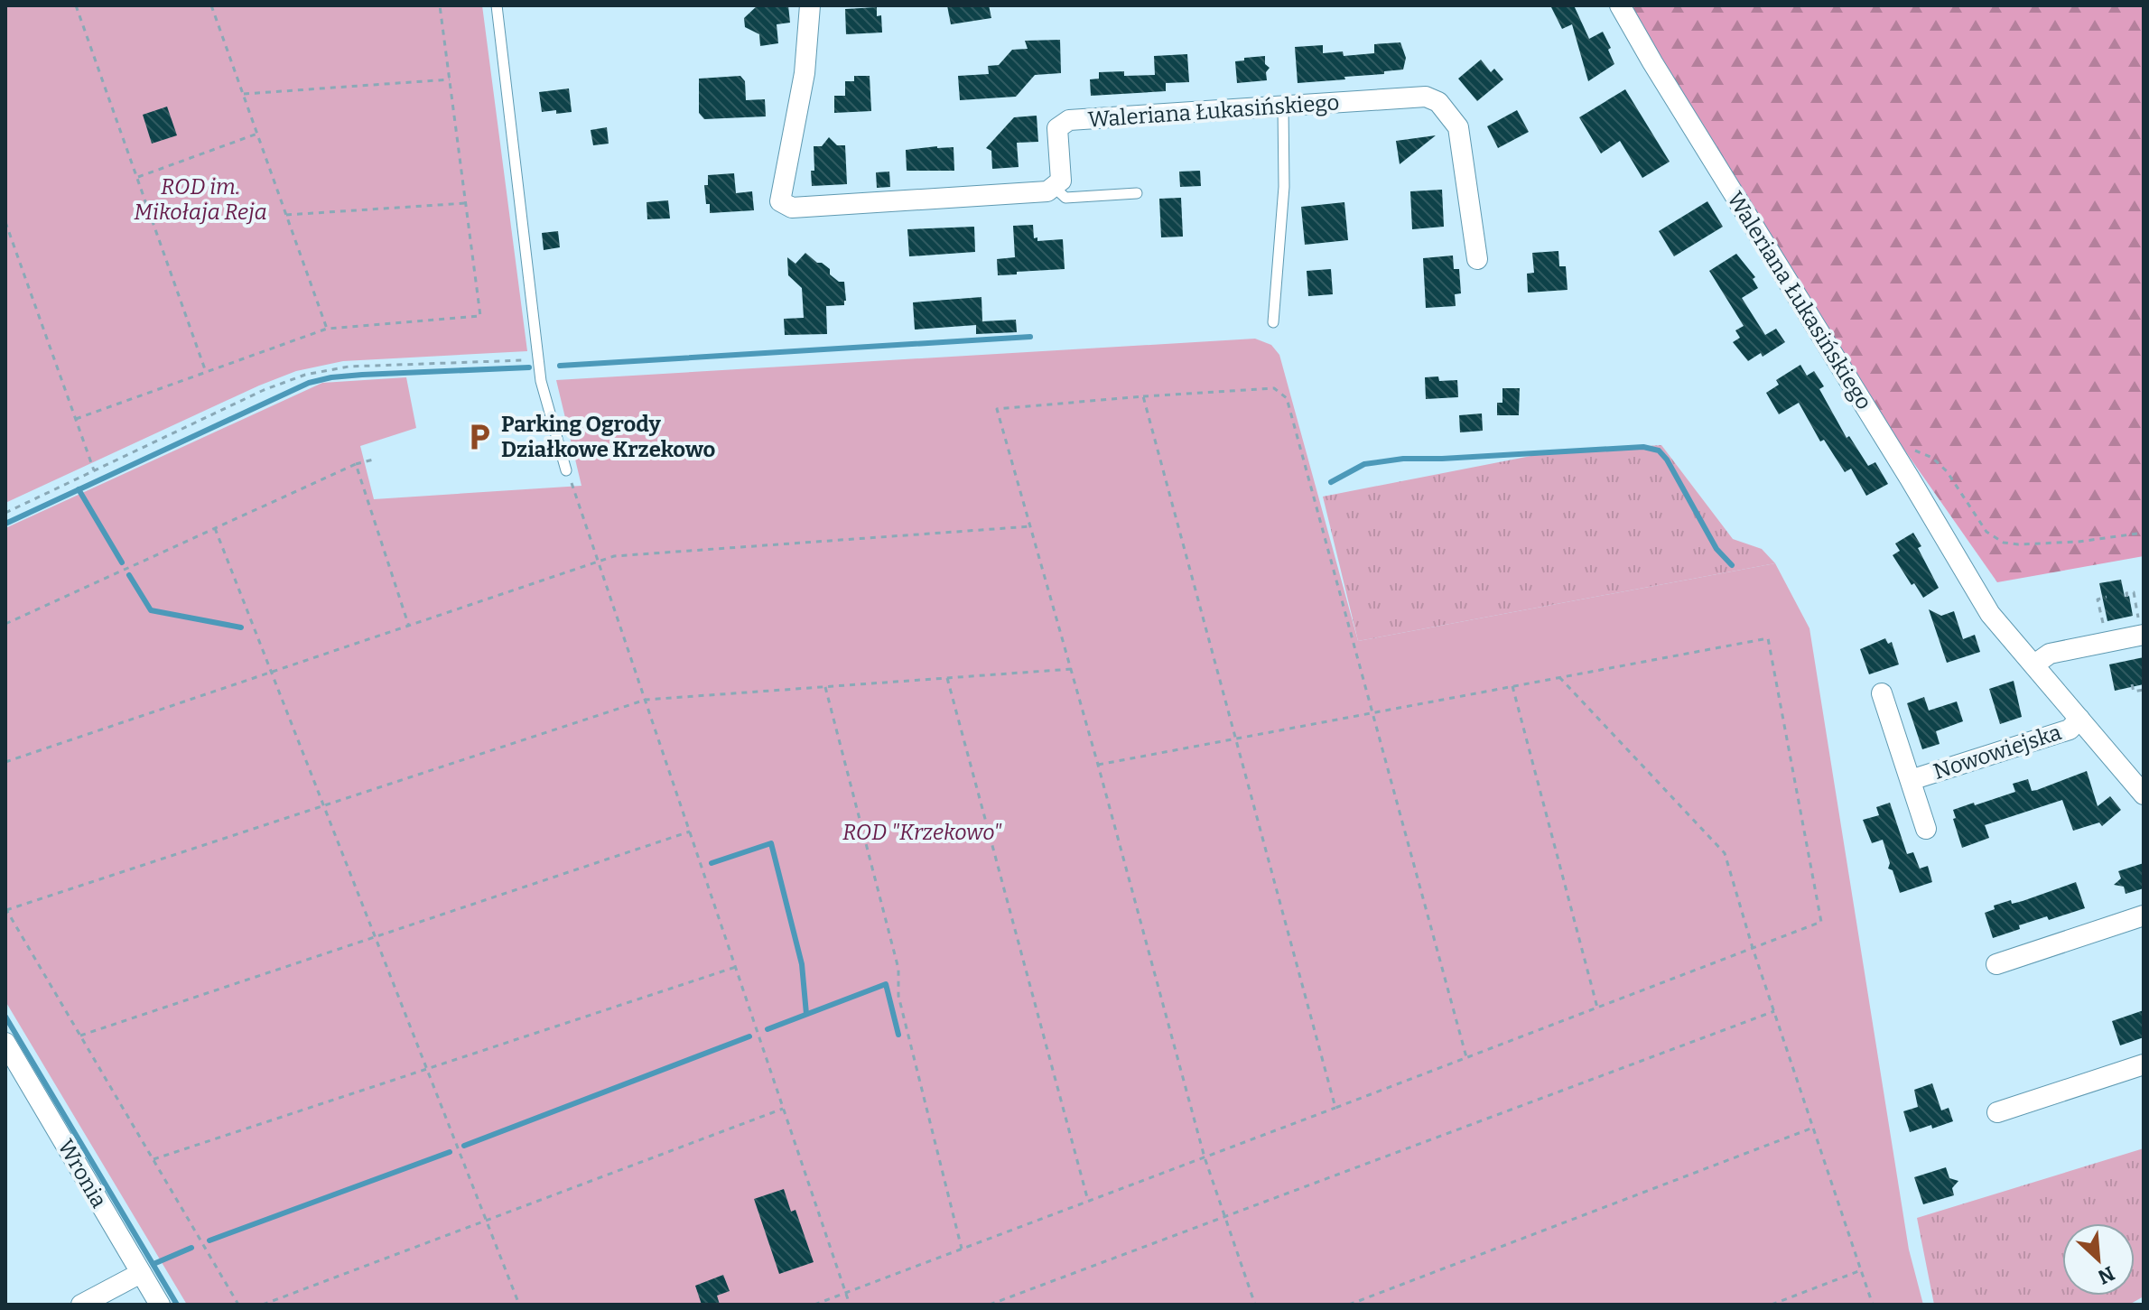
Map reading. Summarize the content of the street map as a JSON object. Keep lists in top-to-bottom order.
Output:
{
  "streets": {
    "street": ["Waleriana Łukasińskiego", "Nowowiejska", "Wronia"]
  },
  "crossings": [
    ["Waleriana Łukasińskiego", "Nowowiejska"]
  ],
  "parks": ["ROD im. Mikołaja Reja", "ROD \"Krzekowo\""],
  "places": {
    "parking": ["Parking Ogrody Działkowe Krzekowo"]
  },
  "north": "bottom right"
}
